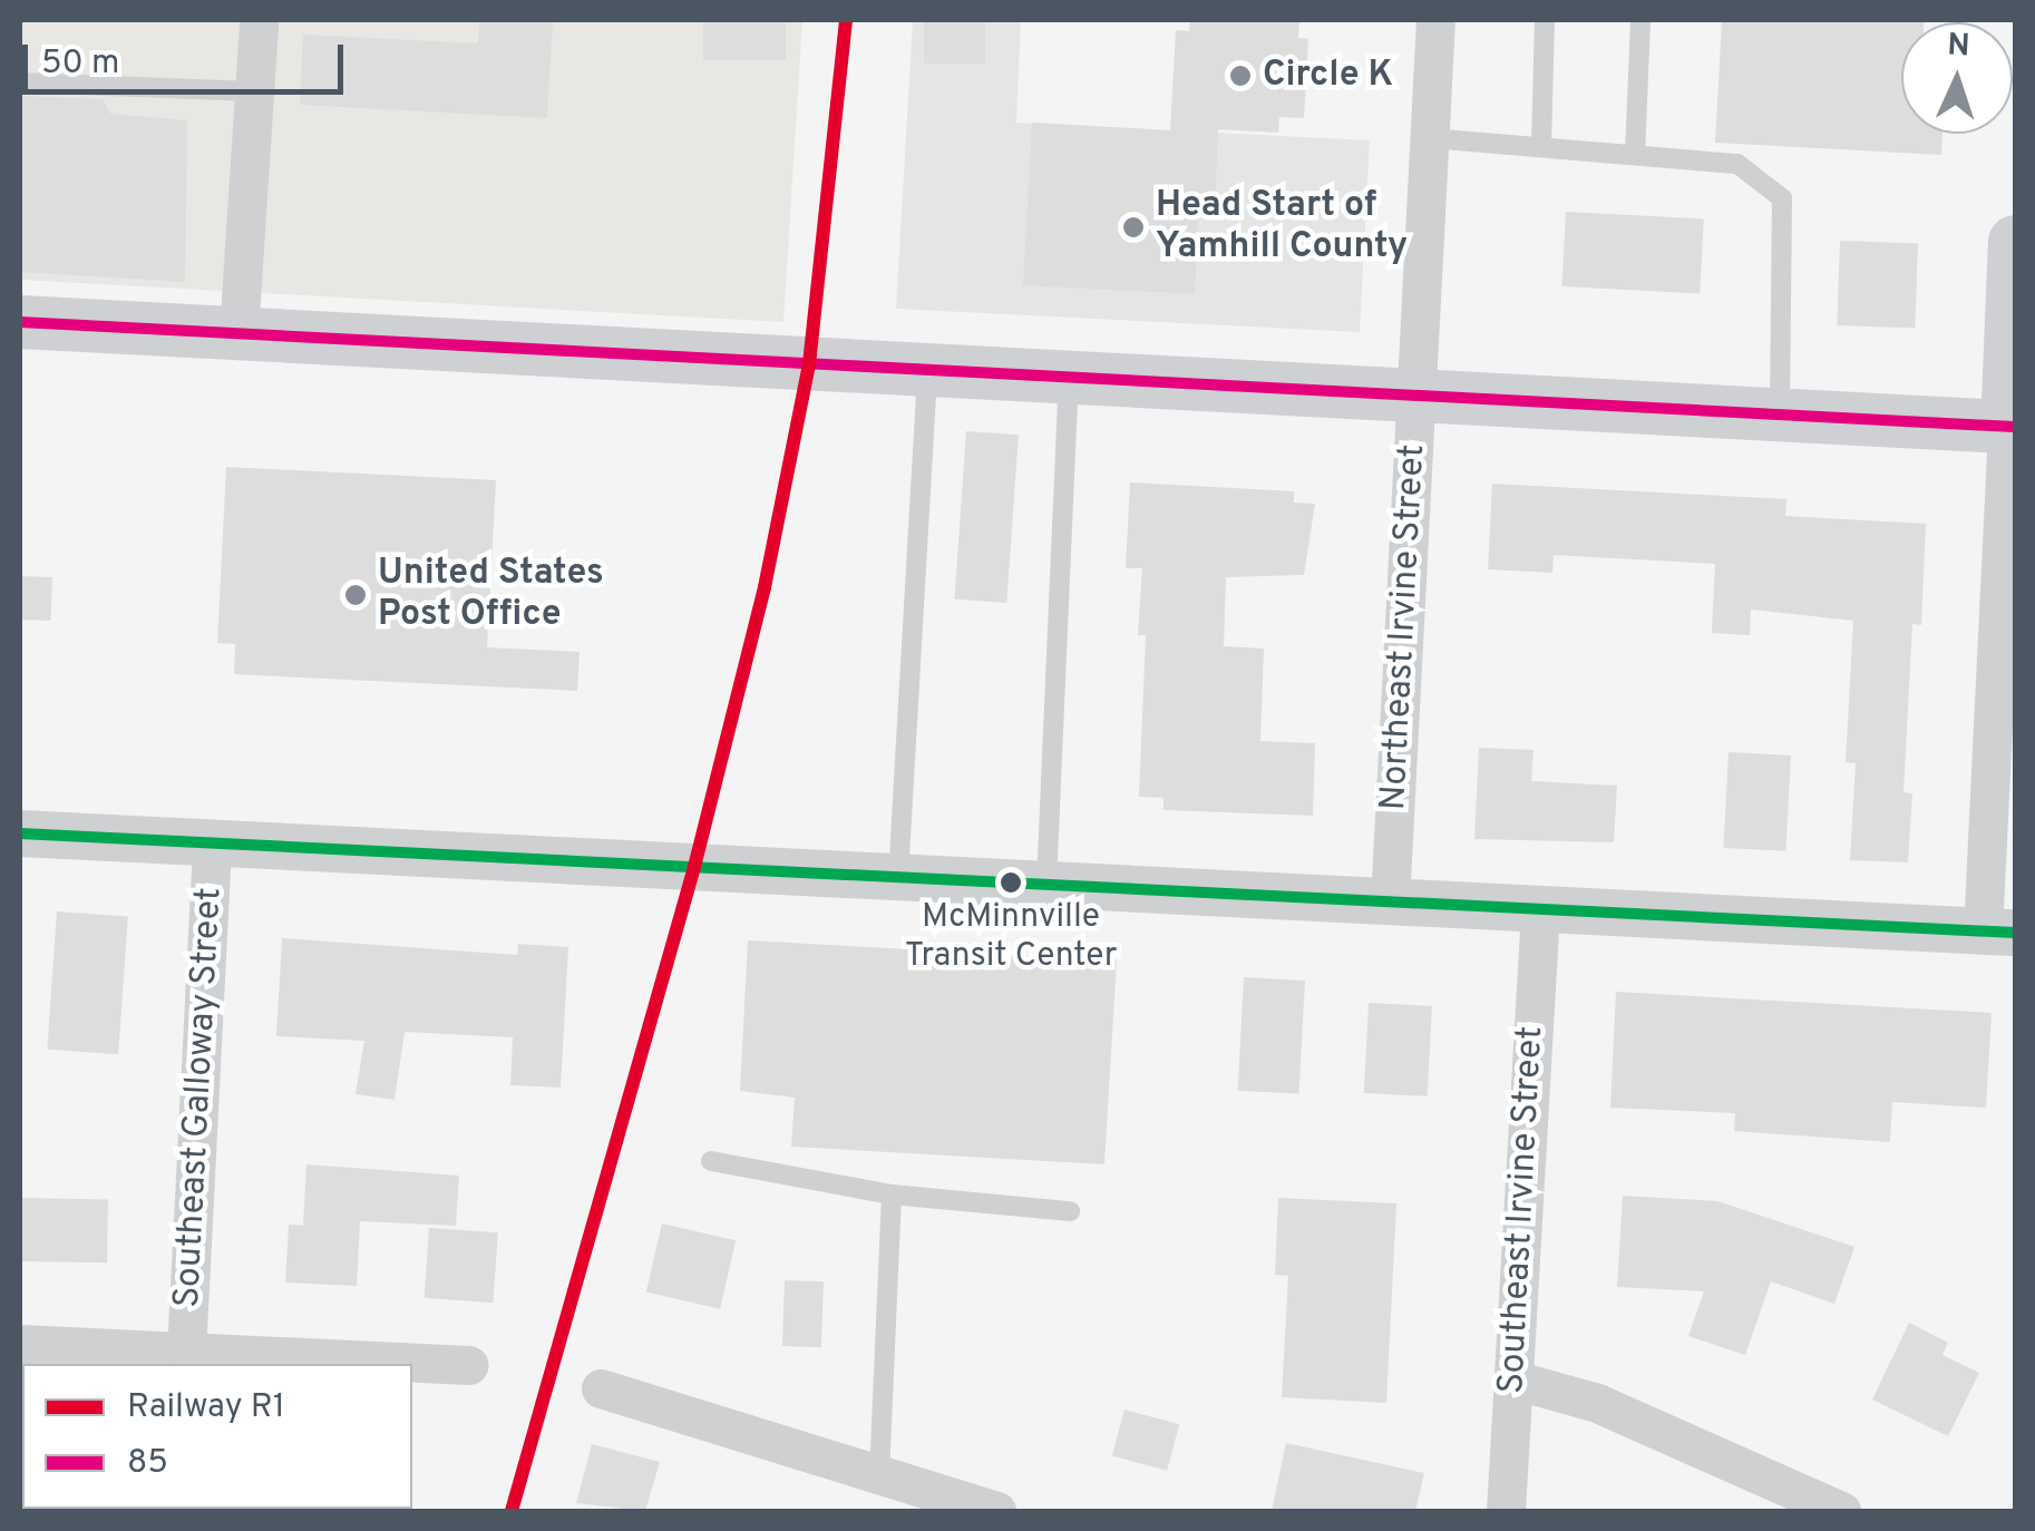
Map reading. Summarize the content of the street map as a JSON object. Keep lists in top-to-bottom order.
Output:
{
  "streets": {
    "street": ["Northeast Irvine Street", "Southeast Galloway Street", "Southeast Irvine Street"]
  },
  "places": [
    "Circle K",
    "Head Start of Yamhill County",
    "United States Post Office",
    "McMinnville Transit Center"
  ],
  "lines": ["rail line R1", "transit line 85"],
  "legend": ["Railway R1", "85"],
  "scale_bar": "50 m",
  "north": "top"
}
